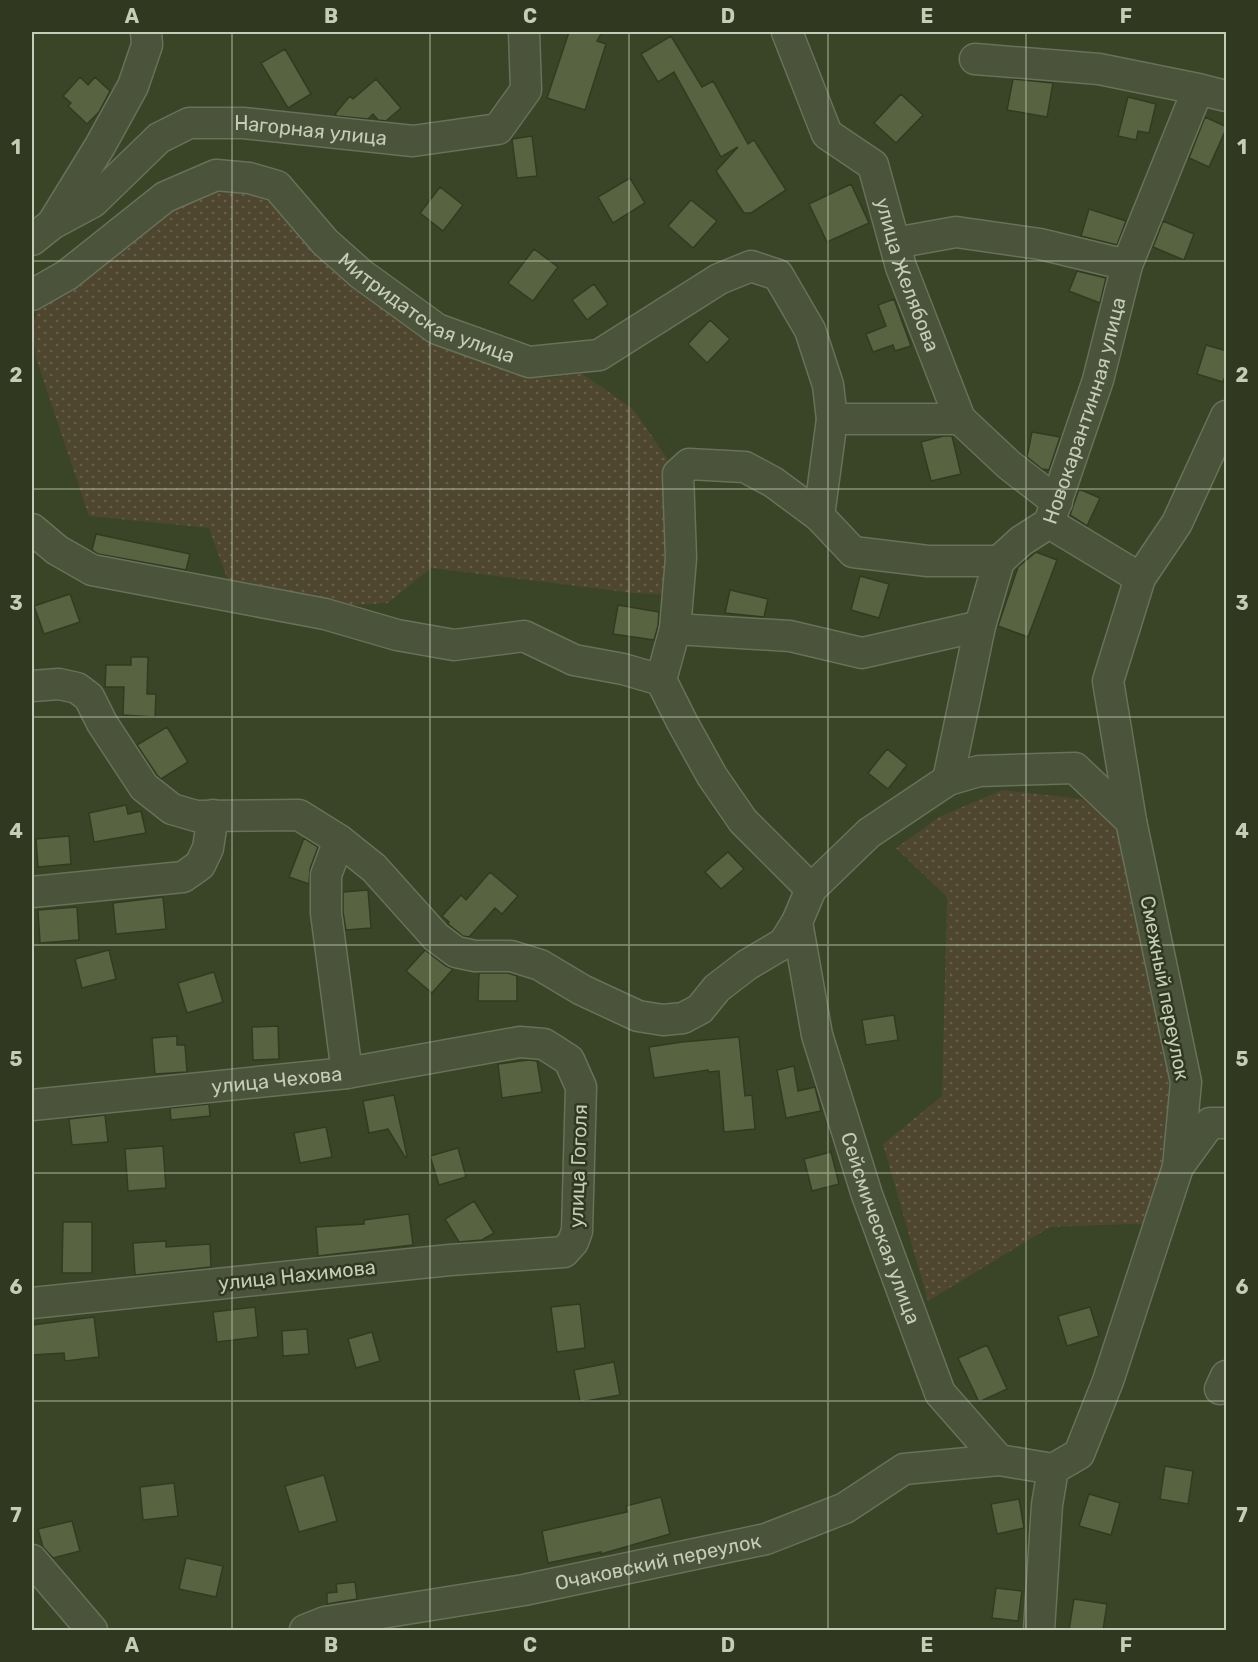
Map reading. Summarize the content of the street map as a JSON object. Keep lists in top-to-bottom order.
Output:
{
  "streets": {
    "street": [
      "Нагорная улица",
      "улица Желябова",
      "Митридатская улица",
      "Новокарантинная улица",
      "Смежный переулок",
      "улица Чехова",
      "улица Гоголя",
      "Сейсмическая улица",
      "улица Нахимова",
      "Очаковский переулок"
    ]
  },
  "crossings": [
    ["улица Желябова", "Новокарантинная улица"],
    ["улица Желябова", "Смежный переулок"],
    ["улица Чехова", "улица Гоголя"],
    ["улица Гоголя", "улица Нахимова"],
    ["Сейсмическая улица", "Очаковский переулок"]
  ],
  "grid": {
    "columns": [
      "A",
      "B",
      "C",
      "D",
      "E",
      "F"
    ],
    "rows": [
      "1",
      "2",
      "3",
      "4",
      "5",
      "6",
      "7"
    ]
  }
}
